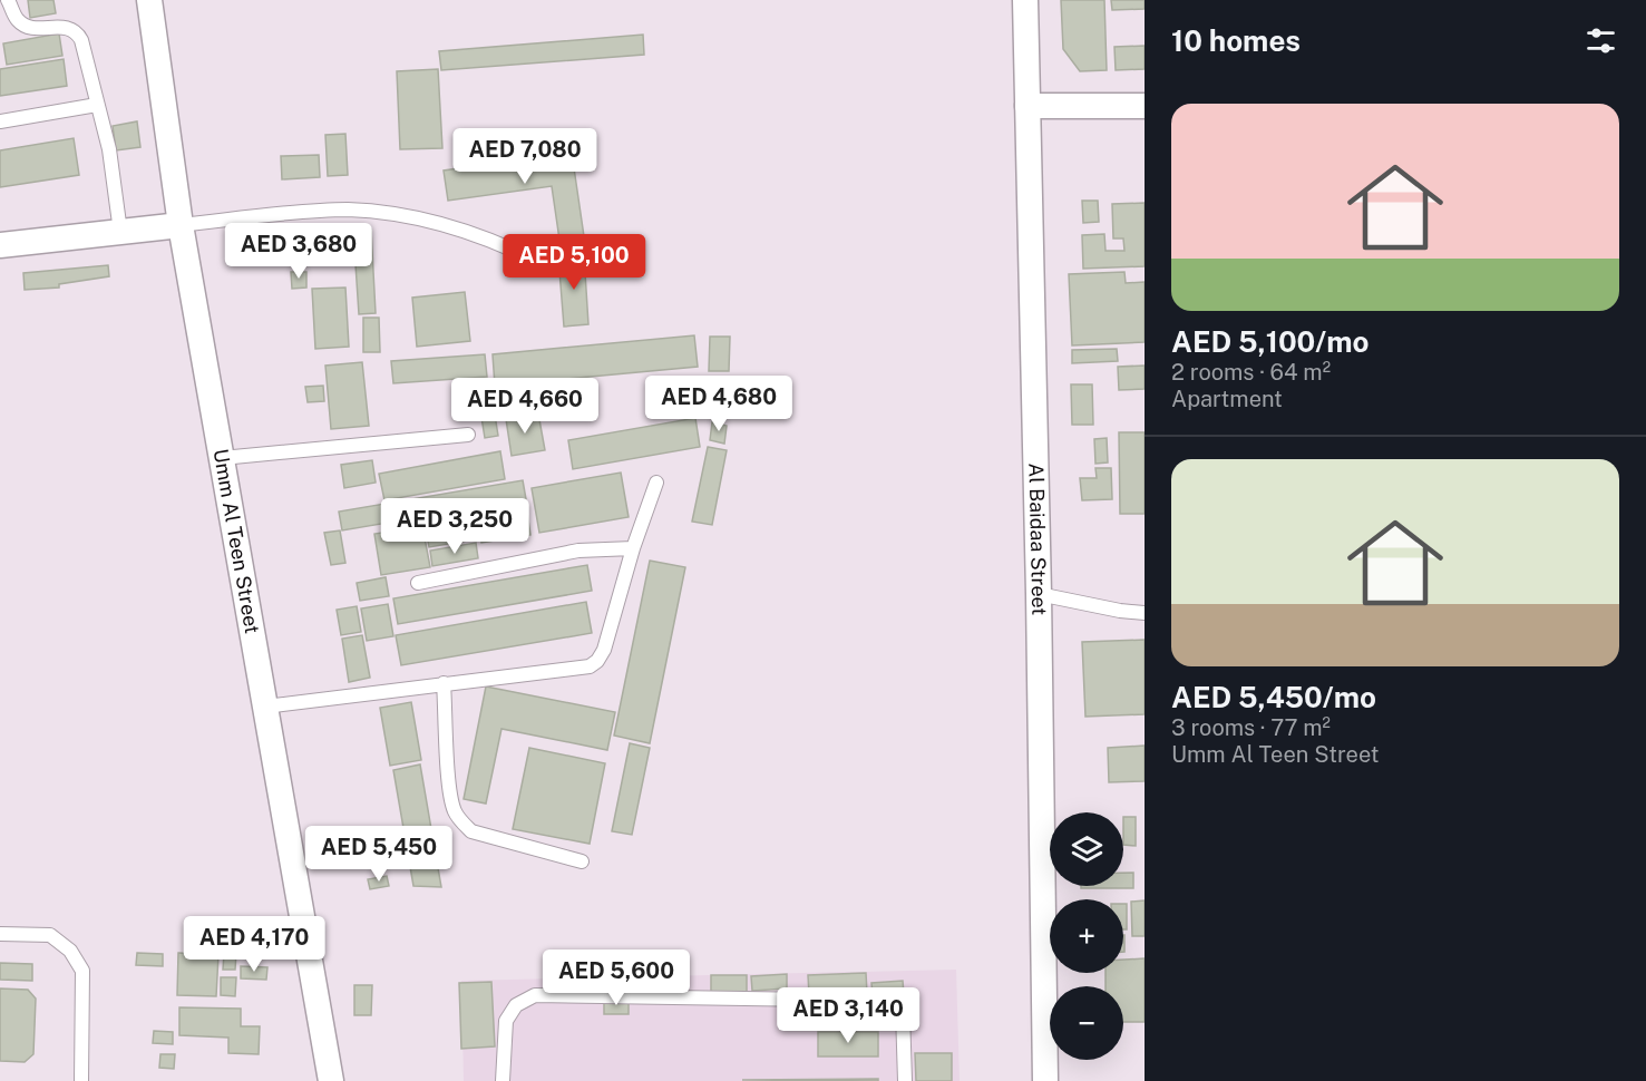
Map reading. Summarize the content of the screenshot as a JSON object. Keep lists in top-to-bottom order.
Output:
{
  "streets": {
    "street": ["Al Baidaa Street", "Umm Al Teen Street"]
  },
  "page": {
    "heading": "10 homes",
    "list": [
      {
        "name": "AED 5,100/mo",
        "note": "2 rooms · 64 m² · Apartment"
      },
      {
        "name": "AED 5,450/mo",
        "note": "3 rooms · 77 m² · Umm Al Teen Street"
      }
    ],
    "price": [
      "AED 7,080",
      "AED 3,680",
      "AED 5,100",
      "AED 4,680",
      "AED 4,660",
      "AED 3,250",
      "AED 5,450",
      "AED 4,170",
      "AED 5,600",
      "AED 3,140"
    ],
    "map_buttons": ["+", "−"]
  }
}
